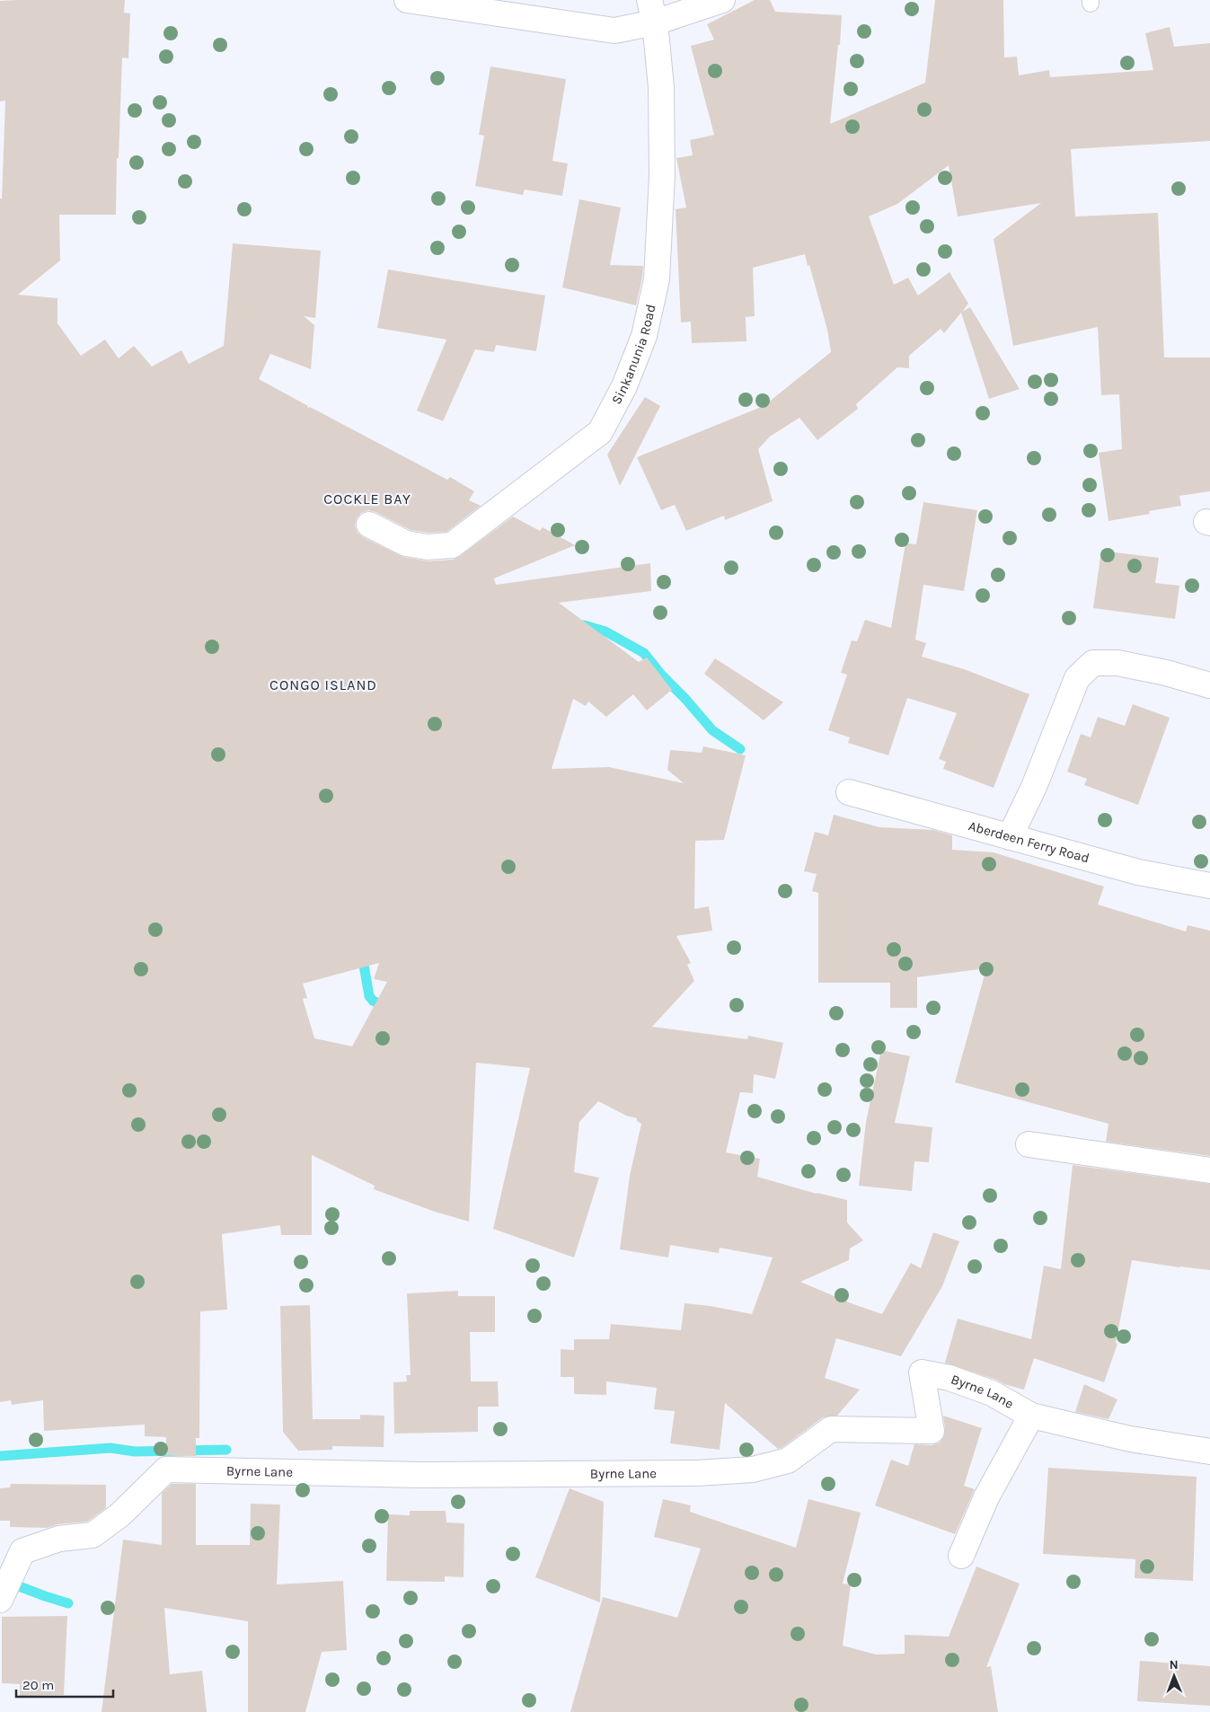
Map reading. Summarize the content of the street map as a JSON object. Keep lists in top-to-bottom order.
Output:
{
  "streets": {
    "street": ["Sinkanunia Road", "Aberdeen Ferry Road", "Byrne Lane"]
  },
  "districts": ["COCKLE BAY", "CONGO ISLAND"],
  "scale_bar": "20 m",
  "north": "top"
}
